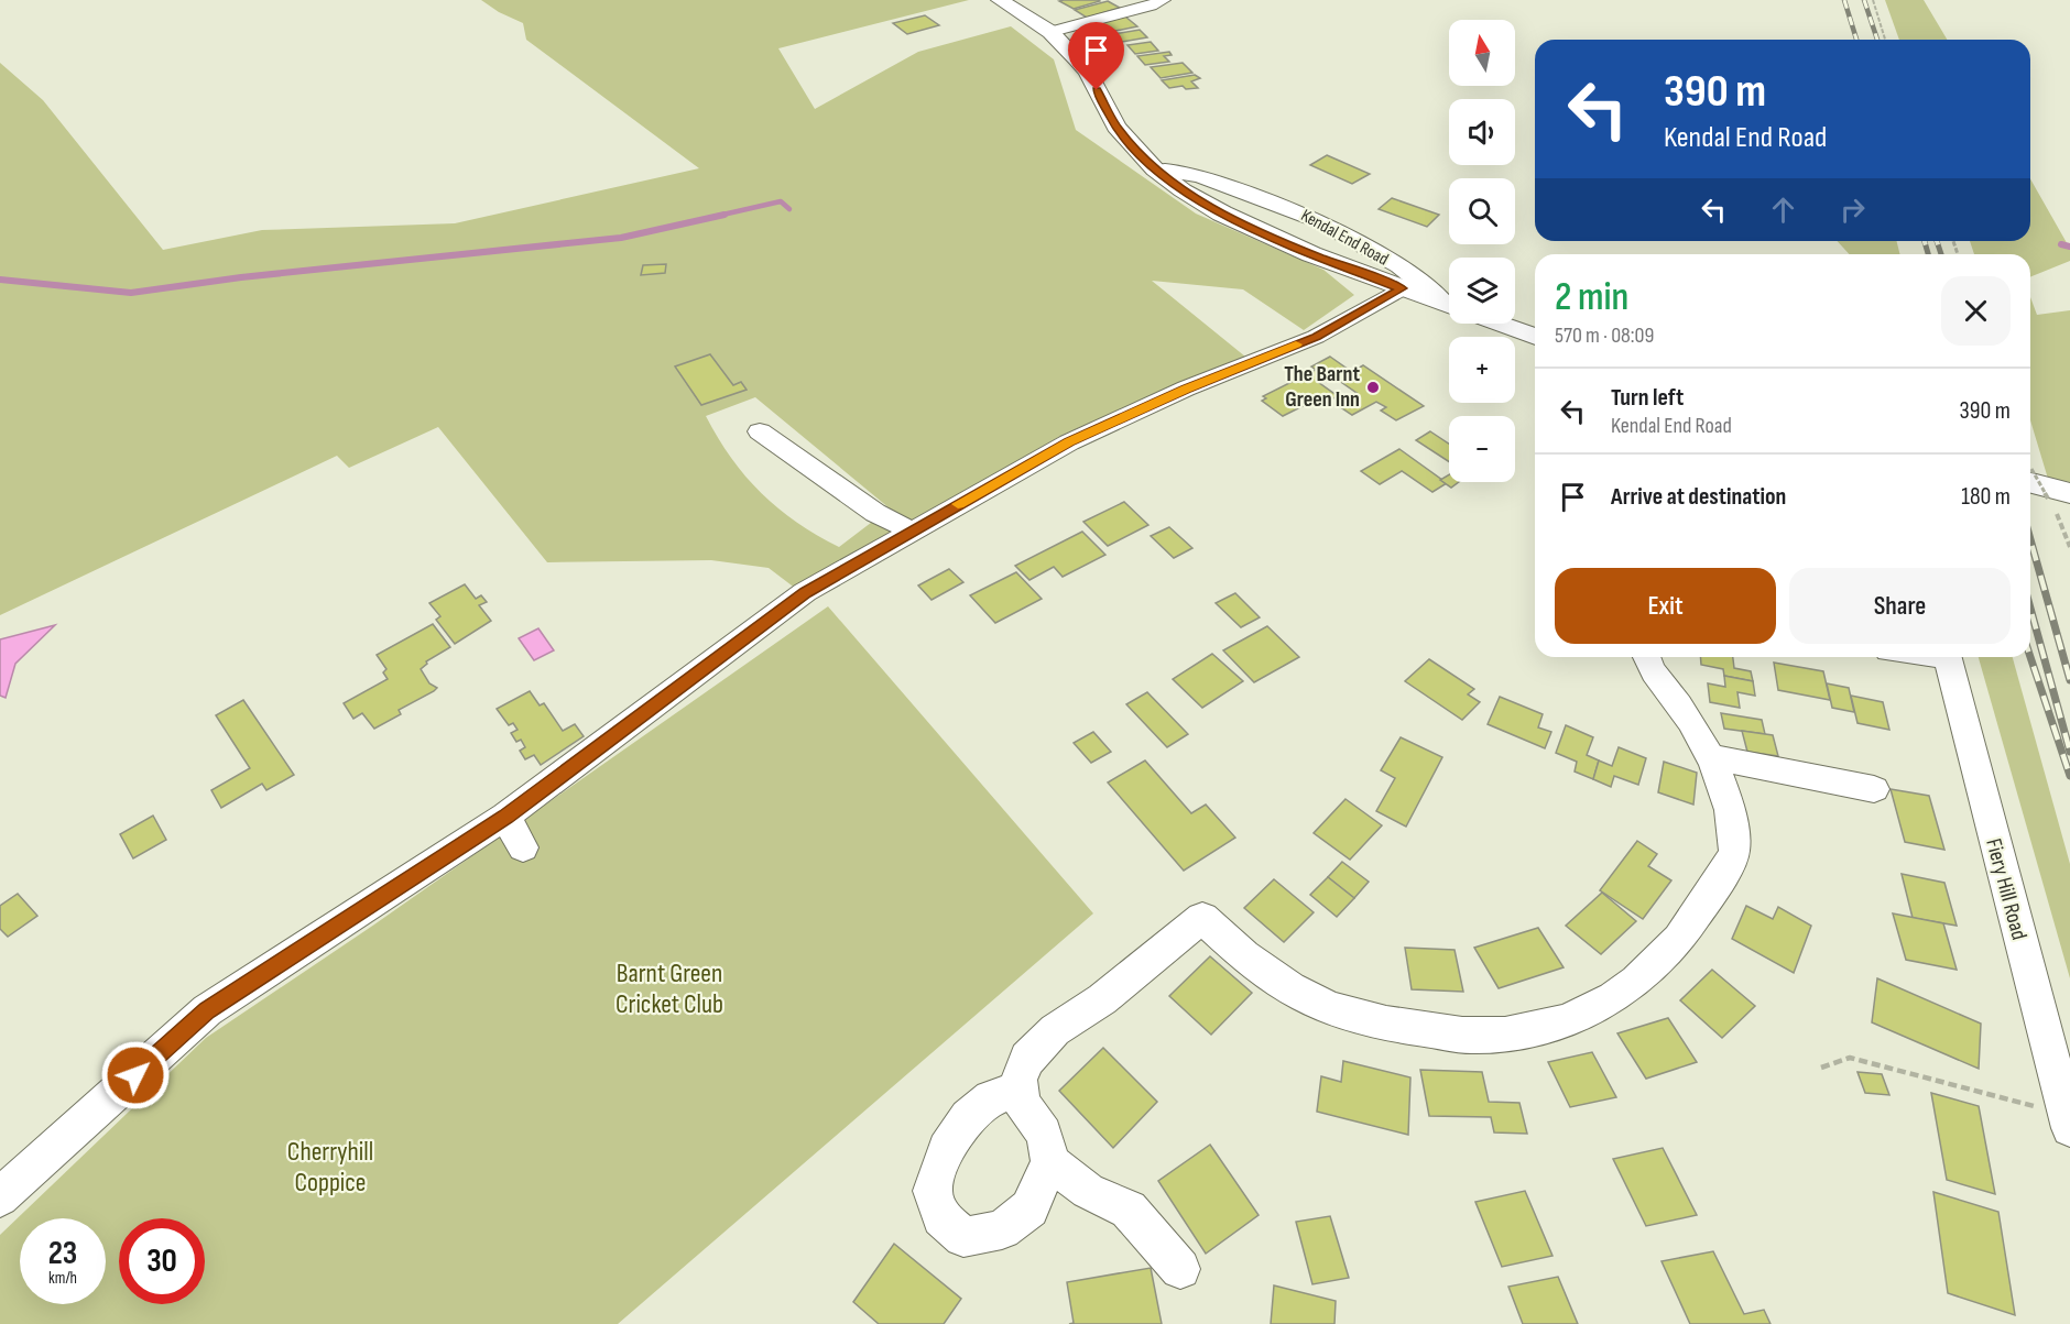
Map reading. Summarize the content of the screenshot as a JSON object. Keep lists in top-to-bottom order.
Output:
{
  "streets": {
    "main road": ["Kendal End Road"],
    "street": ["Fiery Hill Road"]
  },
  "parks": ["Barnt Green Cricket Club", "Cherryhill Coppice"],
  "places": ["The Barnt Green Inn"],
  "north": "top",
  "page": {
    "map_buttons": ["+", "−"],
    "turn": ["390 m", "Kendal End Road"],
    "heading": ["2 min", "570 m · 08:09"],
    "list": [
      {
        "name": "Turn left",
        "note": "Kendal End Road",
        "value": "390 m"
      },
      {
        "name": "Arrive at destination",
        "value": "180 m"
      }
    ],
    "buttons": ["Exit", "Share"],
    "speed": "23 km/h",
    "limit": "30"
  }
}
